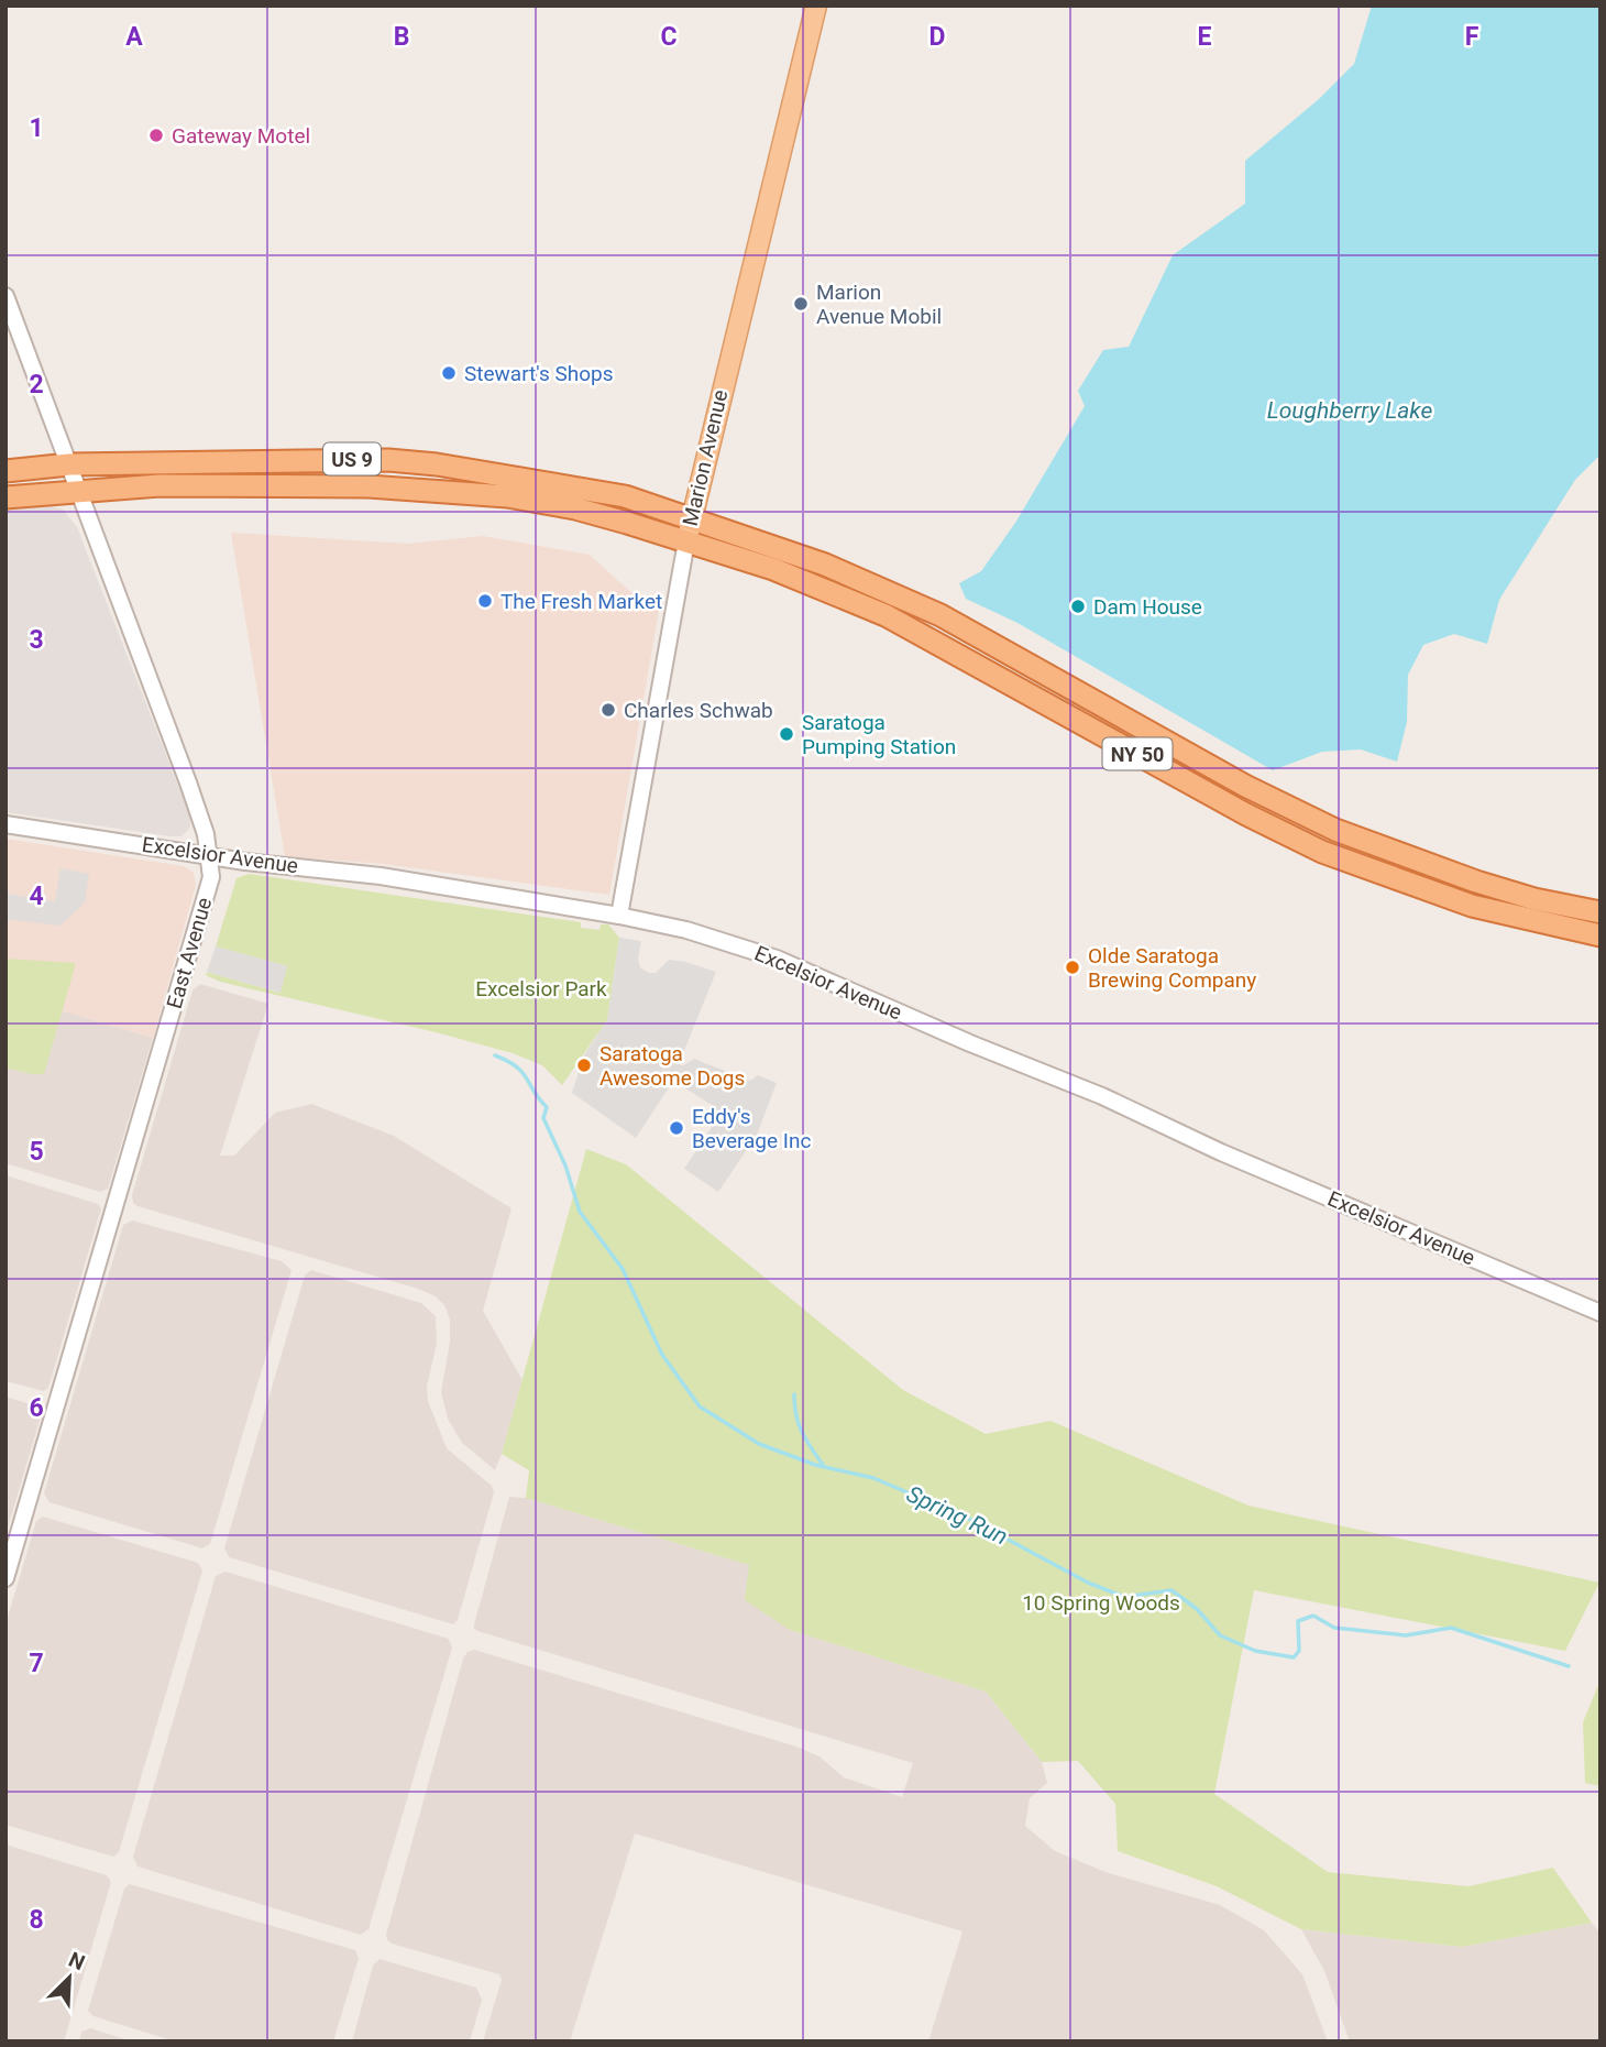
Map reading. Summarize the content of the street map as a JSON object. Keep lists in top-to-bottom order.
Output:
{
  "streets": {
    "highway": ["US 9", "NY 50"],
    "main road": ["Marion Avenue"],
    "street": ["Excelsior Avenue", "East Avenue"]
  },
  "crossings": [
    ["Marion Avenue", "US 9"],
    ["Marion Avenue", "NY 50"],
    ["Marion Avenue", "Excelsior Avenue"],
    ["US 9", "NY 50"],
    ["US 9", "East Avenue"],
    ["Excelsior Avenue", "East Avenue"]
  ],
  "water": ["Loughberry Lake", "Spring Run"],
  "parks": ["Excelsior Park", "10 Spring Woods"],
  "places": [
    "Gateway Motel",
    "Marion Avenue Mobil",
    "Stewart's Shops",
    "The Fresh Market",
    "Dam House",
    "Charles Schwab",
    "Saratoga Pumping Station",
    "Olde Saratoga Brewing Company",
    "Saratoga Awesome Dogs",
    "Eddy's Beverage Inc"
  ],
  "north": "top right",
  "grid": {
    "columns": [
      "A",
      "B",
      "C",
      "D",
      "E",
      "F"
    ],
    "rows": [
      "1",
      "2",
      "3",
      "4",
      "5",
      "6",
      "7",
      "8"
    ]
  }
}
